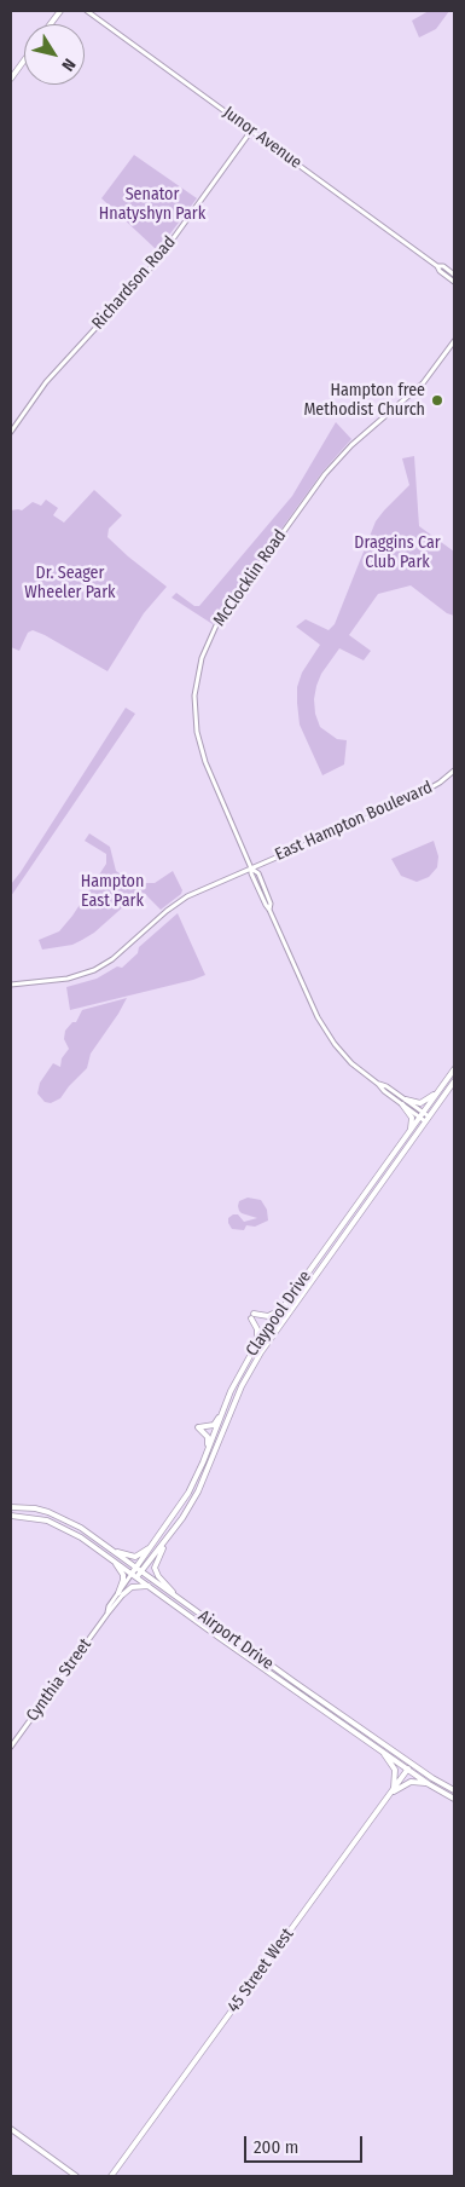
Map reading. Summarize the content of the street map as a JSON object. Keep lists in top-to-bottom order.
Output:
{
  "streets": {
    "main road": ["Claypool Drive", "Airport Drive", "45 Street West"],
    "street": [
      "Junor Avenue",
      "Richardson Road",
      "McClocklin Road",
      "East Hampton Boulevard",
      "Cynthia Street"
    ]
  },
  "crossings": [
    ["Junor Avenue", "Richardson Road"],
    ["McClocklin Road", "East Hampton Boulevard"],
    ["McClocklin Road", "Claypool Drive"],
    ["Claypool Drive", "Airport Drive"],
    ["Claypool Drive", "Cynthia Street"],
    ["Airport Drive", "Cynthia Street"],
    ["Airport Drive", "45 Street West"]
  ],
  "parks": [
    "Senator Hnatyshyn Park",
    "Draggins Car Club Park",
    "Dr. Seager Wheeler Park",
    "Hampton East Park"
  ],
  "places": ["Hampton free Methodist Church"],
  "scale_bar": "200 m",
  "north": "bottom right"
}
